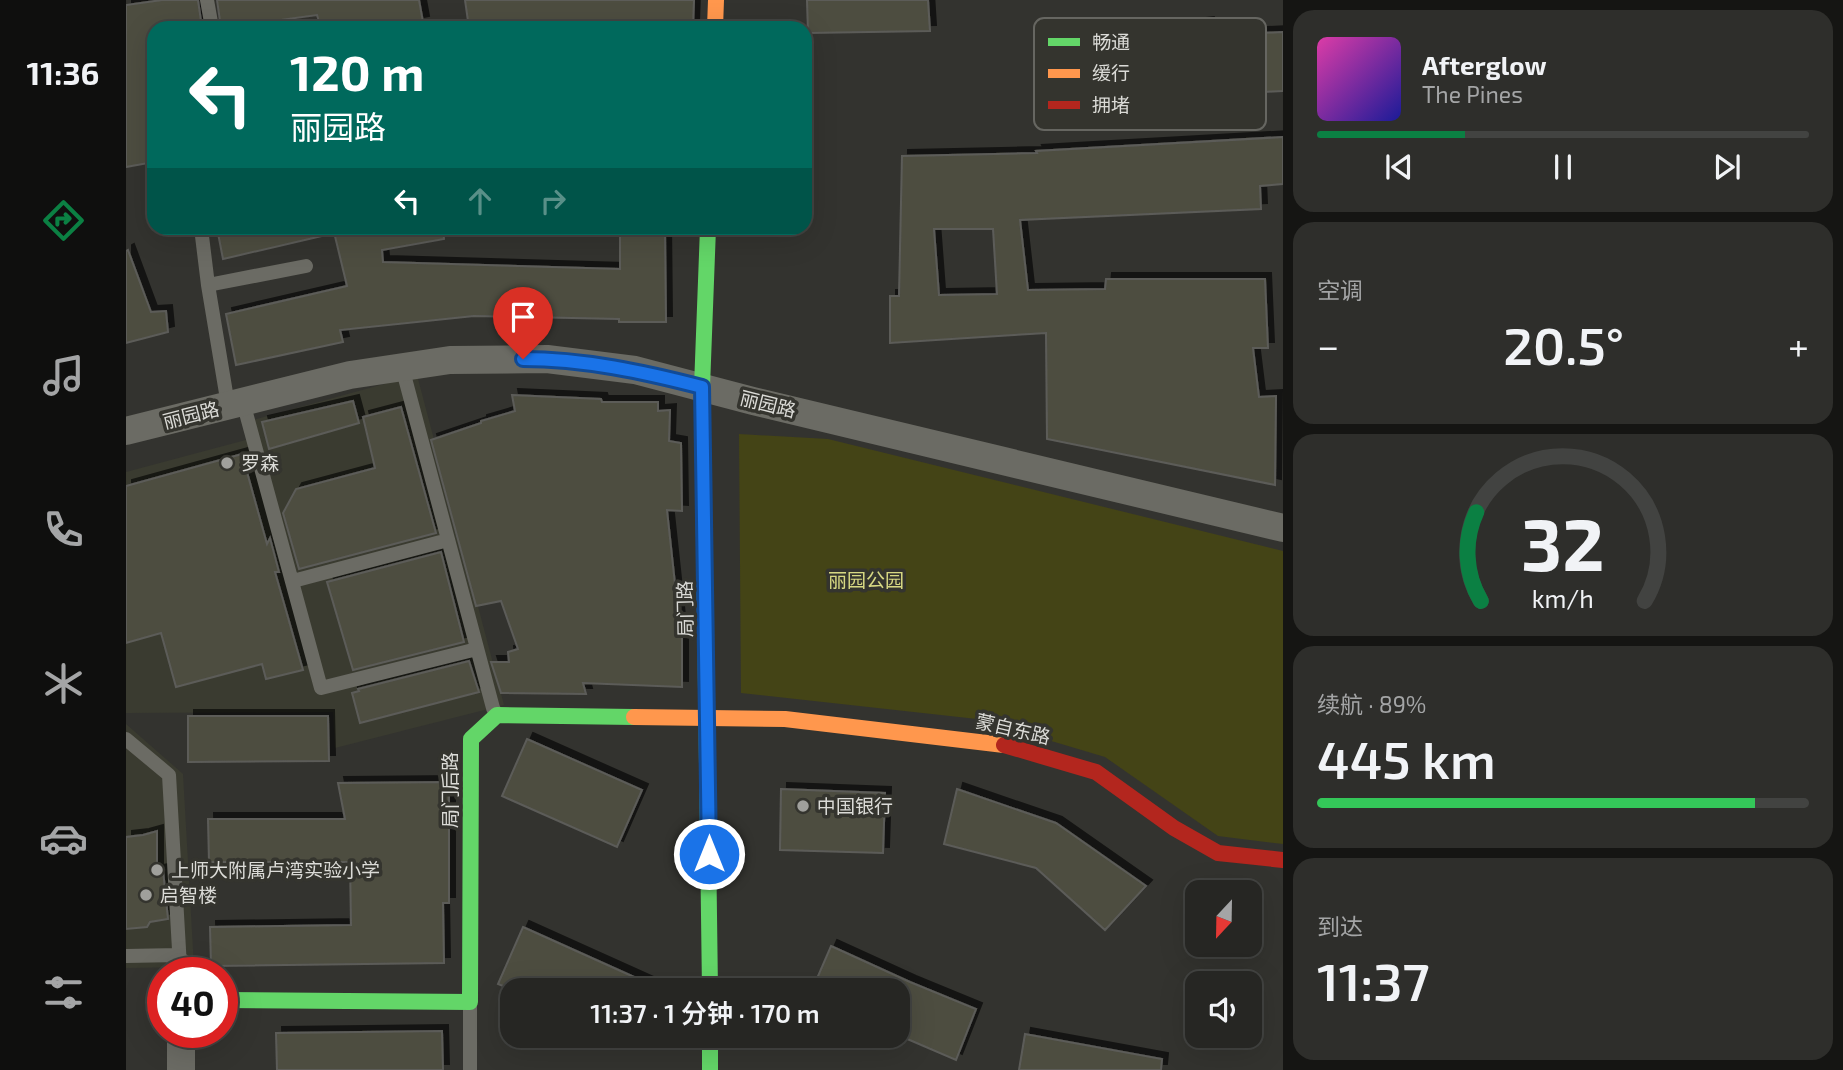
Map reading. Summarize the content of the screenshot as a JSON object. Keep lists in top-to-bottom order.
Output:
{
  "streets": {
    "street": [
      "丽园路",
      "局门路",
      "蒙自东路",
      "局门后路"
    ]
  },
  "crossings": [
    ["丽园路", "局门路"],
    ["局门路", "蒙自东路"]
  ],
  "parks": ["丽园公园"],
  "places": [
    "罗森",
    "中国银行",
    "上师大附属卢湾实验小学",
    "启智楼"
  ],
  "legend": ["畅通", "缓行", "拥堵"],
  "north": "bottom",
  "page": {
    "tabs": "11:36",
    "turn": ["120 m", "丽园路"],
    "song": ["Afterglow", "The Pines"],
    "tile": [
      "空调",
      ["续航 · 89%", "445 km"],
      ["到达", "11:37"]
    ],
    "heat": ["−", "20.5°", "+"],
    "limit": "40",
    "trip": "11:37 · 1 分钟 · 170 m",
    "gauge": ["32", "km/h"]
  }
}
